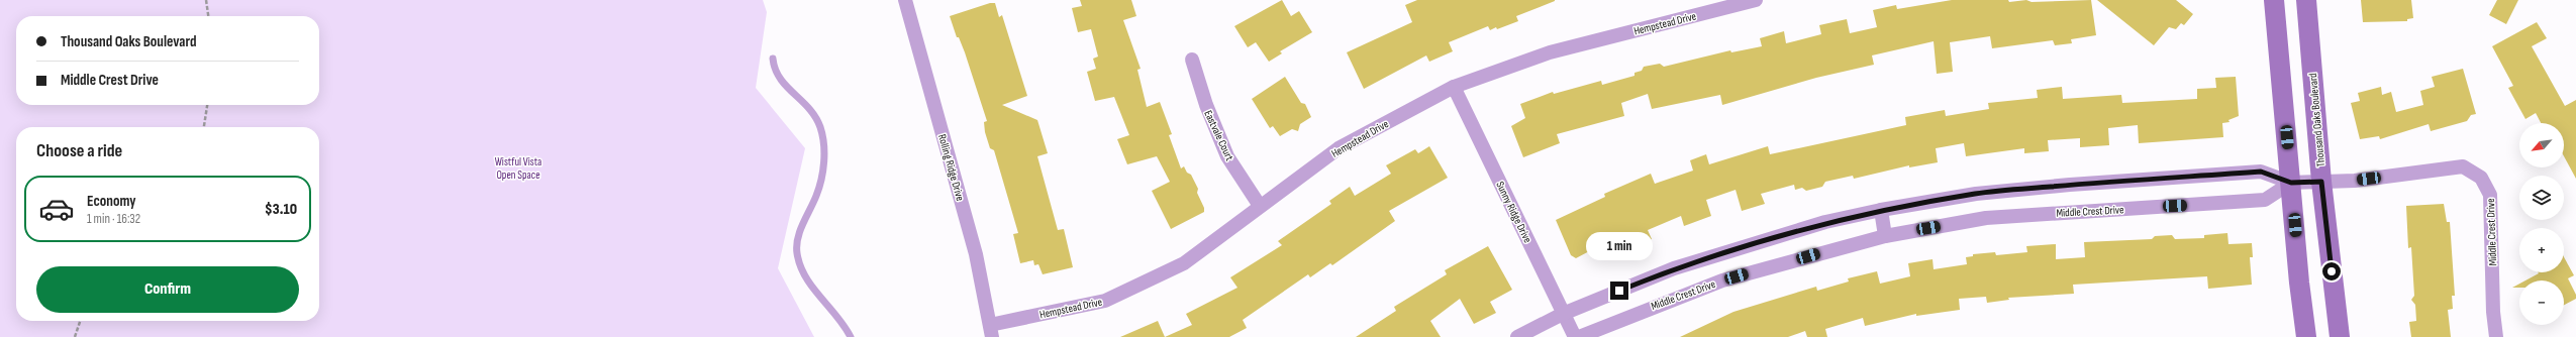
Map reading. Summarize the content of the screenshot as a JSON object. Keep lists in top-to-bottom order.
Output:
{
  "streets": {
    "main road": ["Thousand Oaks Boulevard"],
    "street": [
      "Hempstead Drive",
      "Eastvale Court",
      "Rolling Ridge Drive",
      "Middle Crest Drive",
      "Sunny Ridge Drive"
    ]
  },
  "crossings": [
    ["Hempstead Drive", "Eastvale Court"],
    ["Hempstead Drive", "Rolling Ridge Drive"],
    ["Hempstead Drive", "Sunny Ridge Drive"],
    ["Thousand Oaks Boulevard", "Middle Crest Drive"],
    ["Middle Crest Drive", "Sunny Ridge Drive"]
  ],
  "parks": ["Wistful Vista Open Space"],
  "north": "bottom left",
  "page": {
    "banner": ["Thousand Oaks Boulevard", "Middle Crest Drive"],
    "map_buttons": ["+", "−"],
    "heading": "Choose a ride",
    "list": [
      {
        "name": "Economy",
        "note": "1 min · 16:32",
        "value": "$3.10"
      }
    ],
    "bubble": "1 min",
    "buttons": "Confirm"
  }
}
